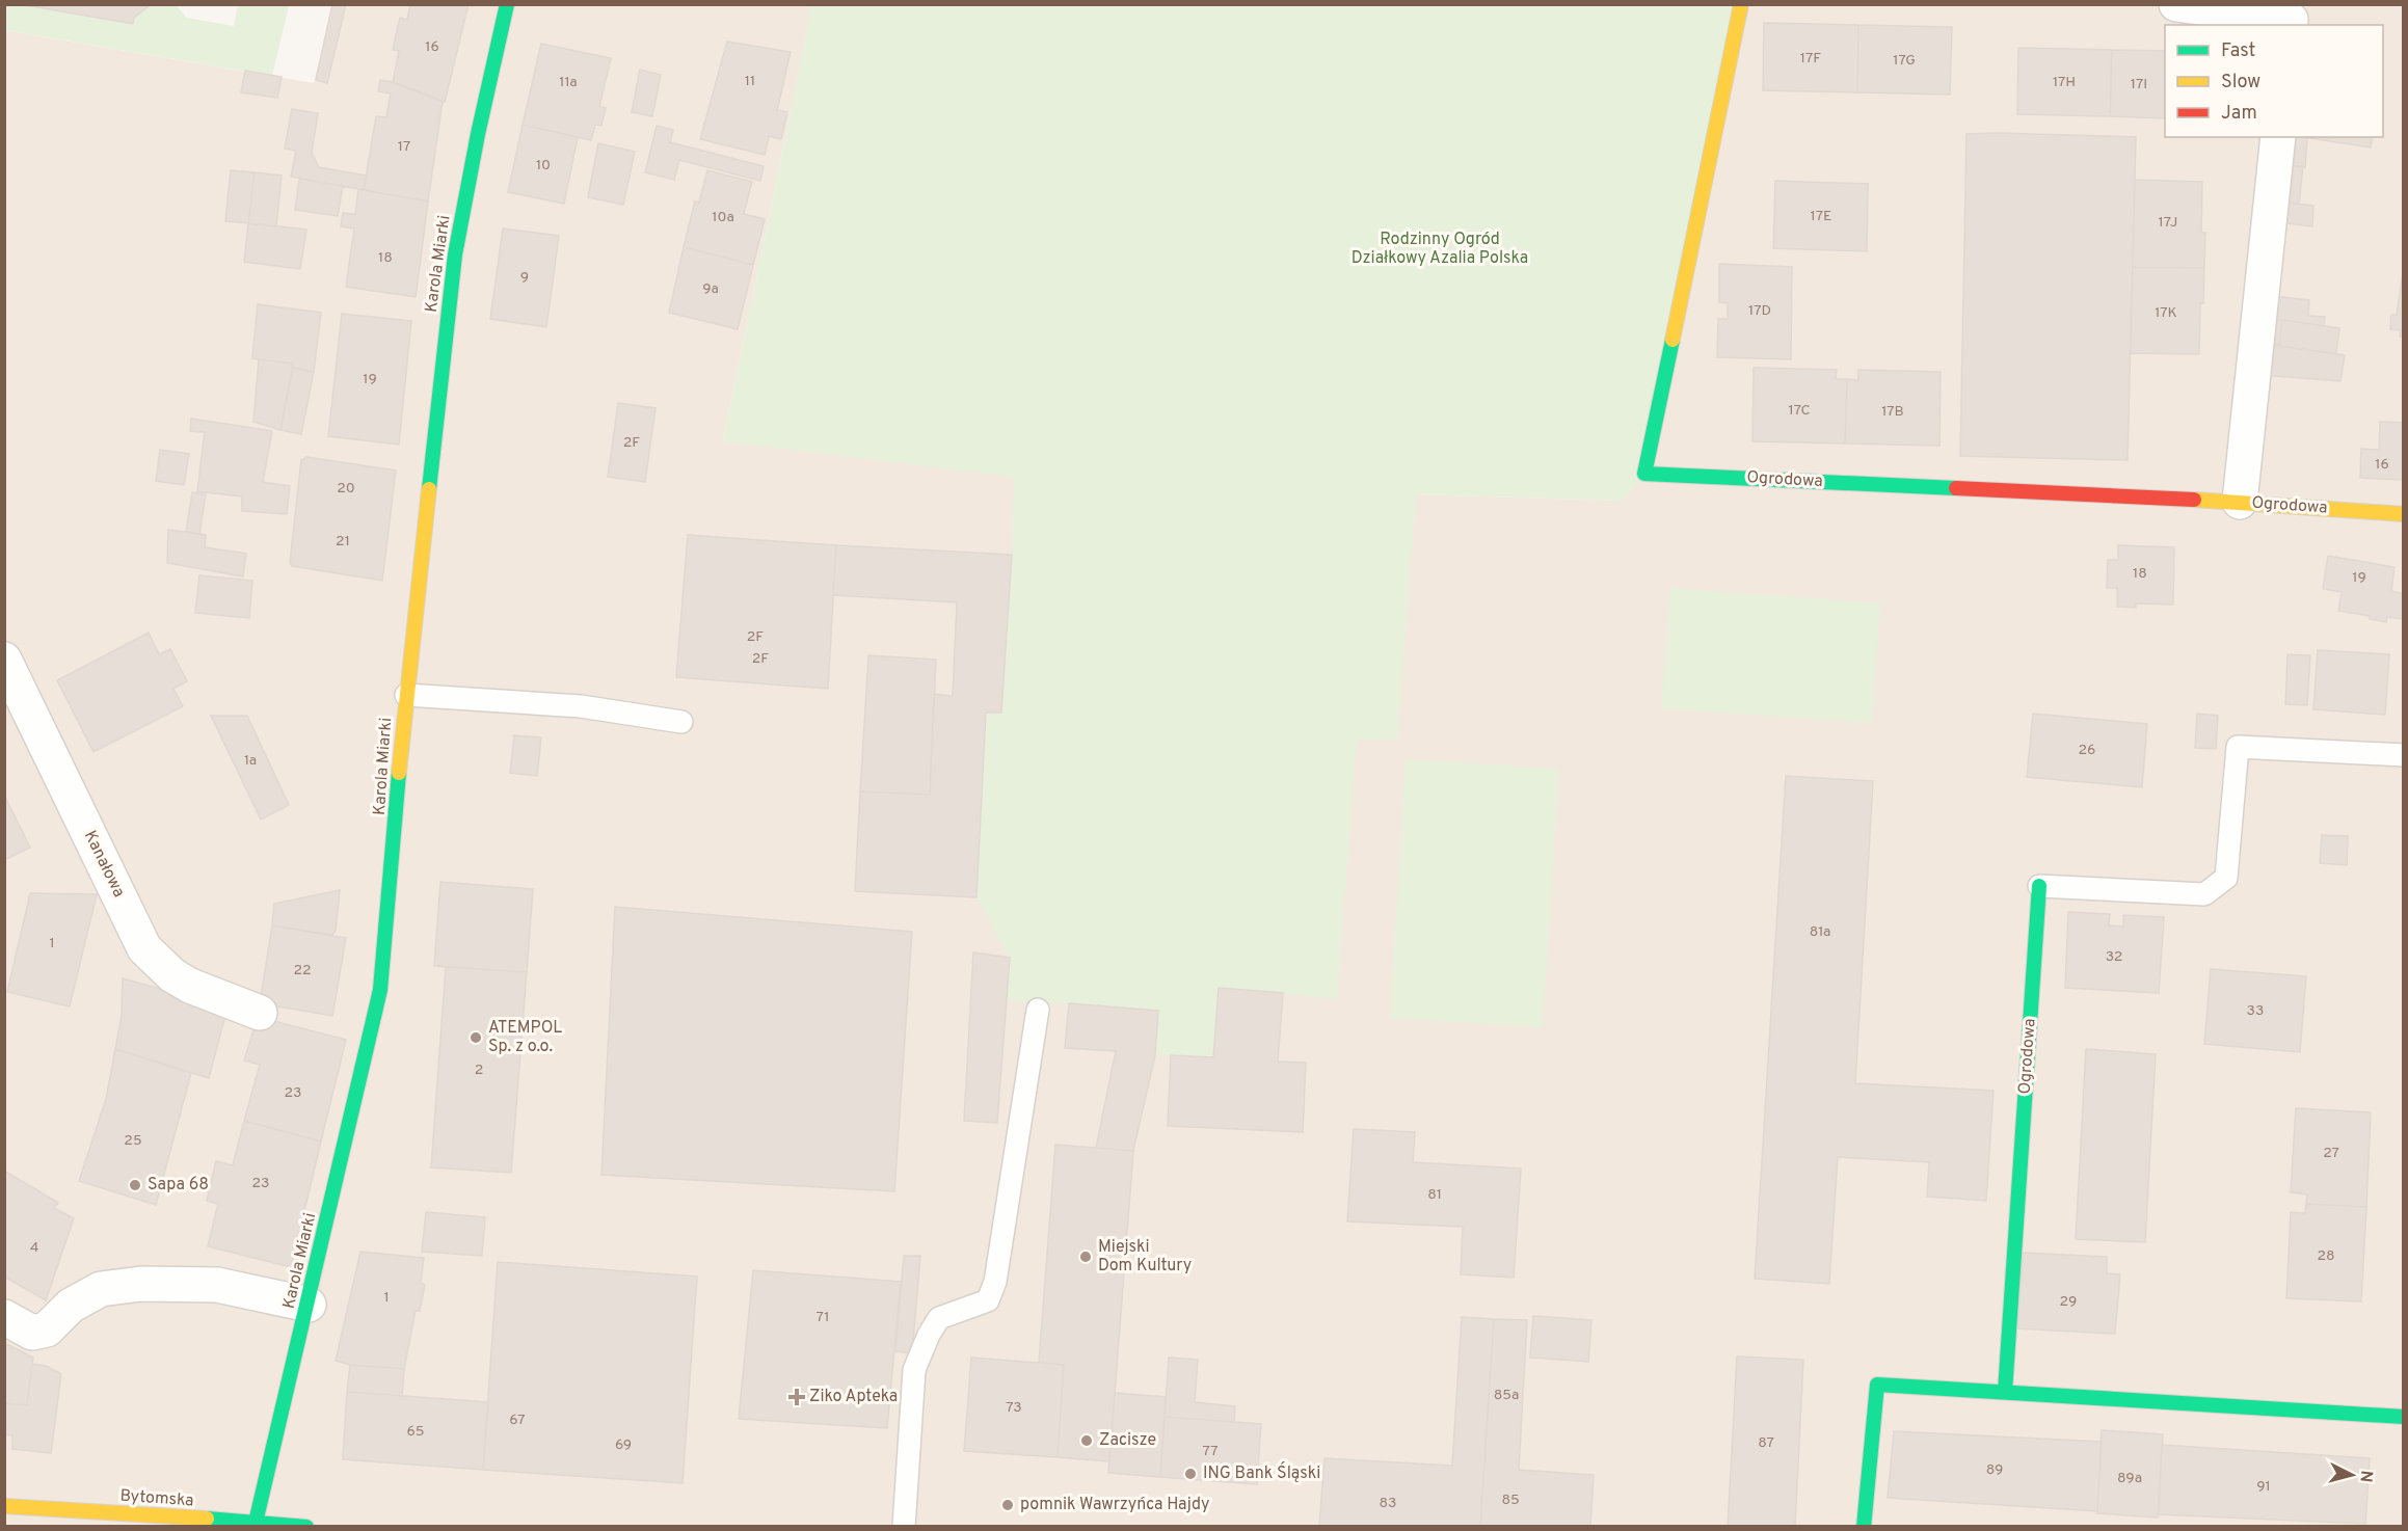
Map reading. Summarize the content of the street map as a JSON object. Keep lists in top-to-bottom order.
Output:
{
  "streets": {
    "street": [
      "Karola Miarki",
      "Ogrodowa",
      "Kanałowa",
      "Bytomska"
    ]
  },
  "crossings": [
    ["Karola Miarki", "Bytomska"]
  ],
  "parks": ["Rodzinny Ogród Działkowy Azalia Polska"],
  "places": {
    "other": [
      "ATEMPOL Sp. z o.o.",
      "Sapa 68",
      "Miejski Dom Kultury",
      "Zacisze",
      "ING Bank Śląski",
      "pomnik Wawrzyńca Hajdy"
    ],
    "health": ["Ziko Apteka"]
  },
  "house_numbers": [
    "16",
    "17F",
    "17G",
    "11",
    "11a",
    "17H",
    "17I",
    "17",
    "10",
    "17E",
    "10a",
    "17J",
    "18",
    "9",
    "9a",
    "17D",
    "17K",
    "19",
    "17C",
    "17B",
    "2F",
    "16",
    "20",
    "21",
    "18",
    "19",
    "2F",
    "2F",
    "26",
    "1a",
    "81a",
    "1",
    "32",
    "22",
    "33",
    "2",
    "23",
    "25",
    "27",
    "23",
    "81",
    "4",
    "28",
    "1",
    "29",
    "71",
    "85a",
    "73",
    "67",
    "65",
    "87",
    "69",
    "77",
    "89",
    "89a",
    "91",
    "85",
    "83"
  ],
  "legend": ["Fast", "Slow", "Jam"],
  "north": "right"
}
